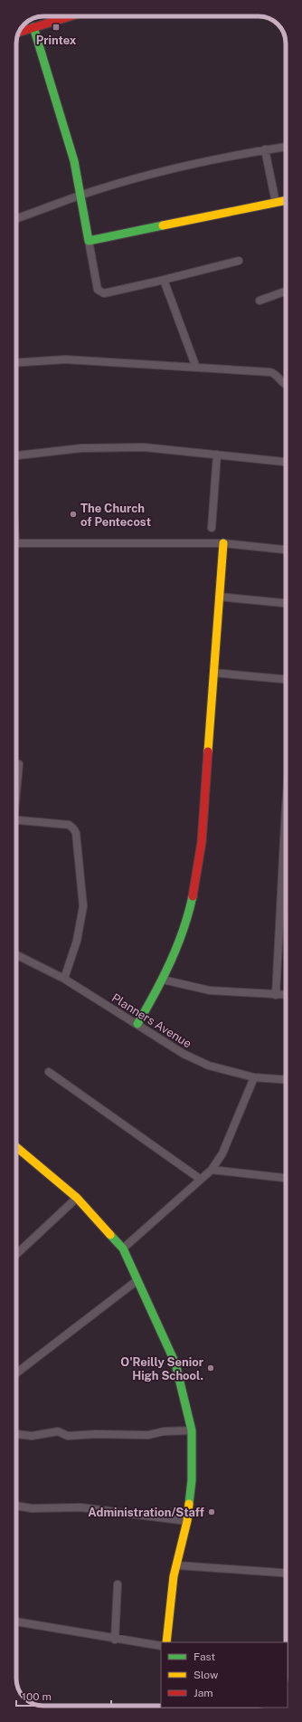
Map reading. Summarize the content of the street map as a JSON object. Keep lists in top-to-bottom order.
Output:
{
  "streets": {
    "street": ["Planners Avenue"]
  },
  "places": {
    "transit": ["Printex"],
    "other": ["The Church of Pentecost", "O'Reilly Senior High School.", "Administration/Staff"]
  },
  "legend": ["Fast", "Slow", "Jam"],
  "scale_bar": "100 m"
}
